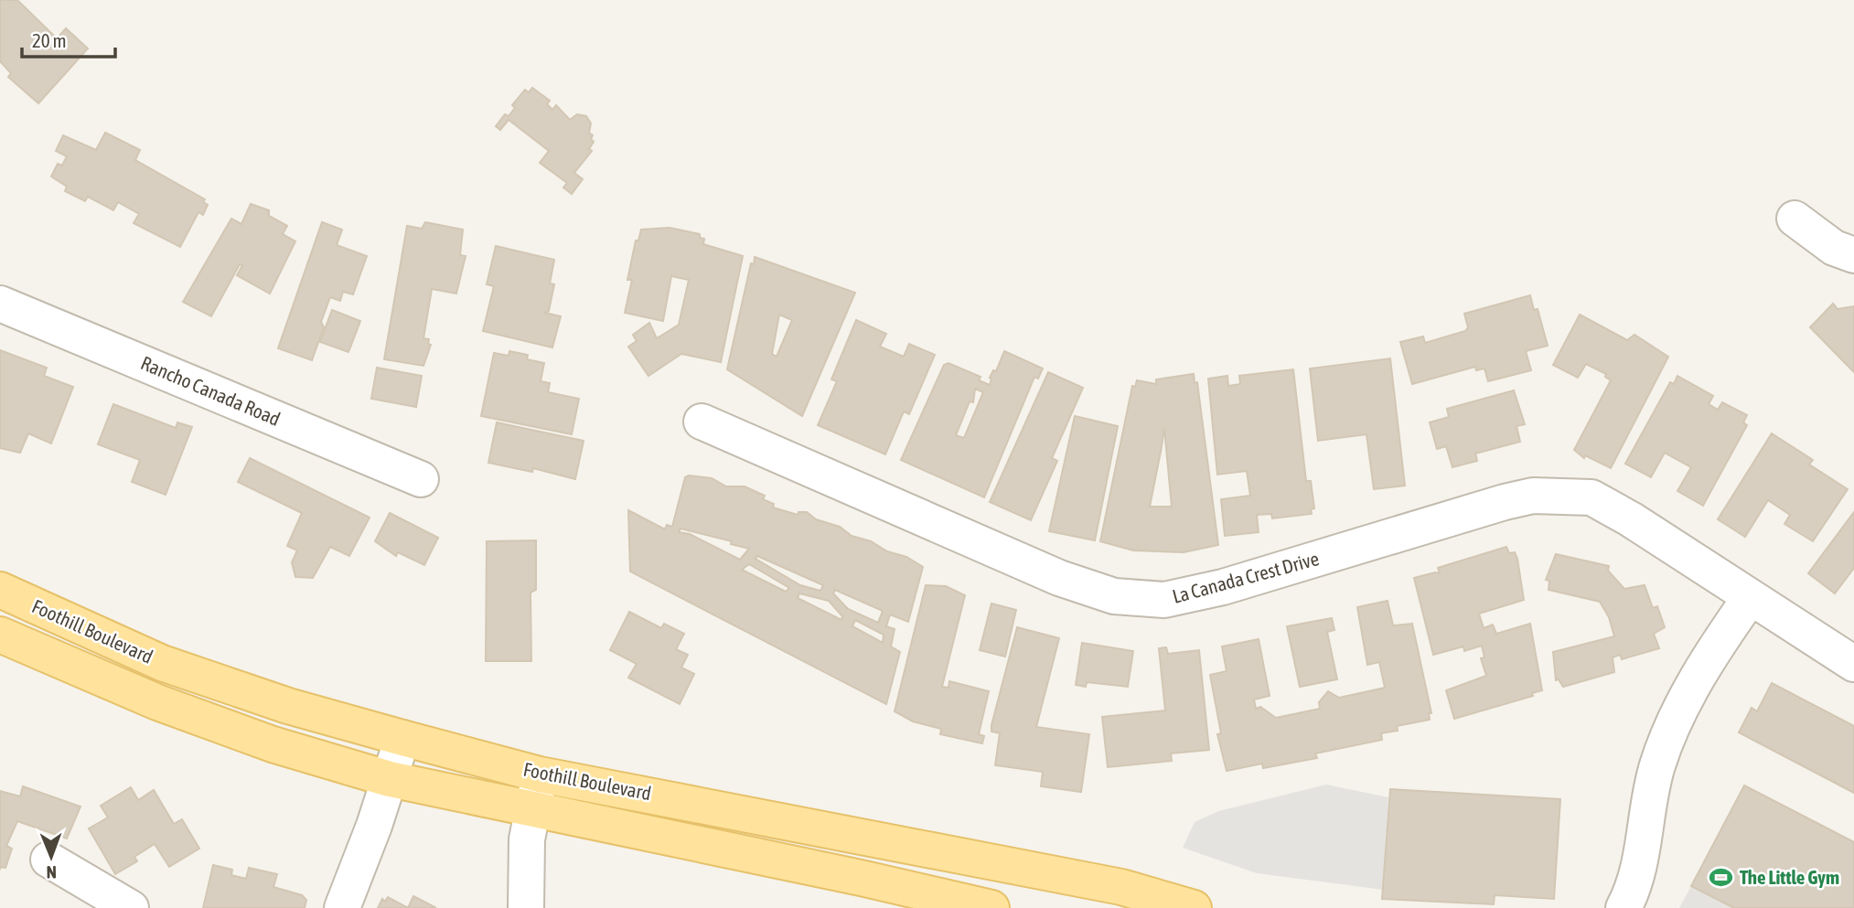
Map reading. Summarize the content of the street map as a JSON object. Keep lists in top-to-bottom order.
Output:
{
  "streets": {
    "main road": ["Foothill Boulevard"],
    "street": ["Rancho Canada Road", "La Canada Crest Drive"]
  },
  "places": {
    "sports": ["The Little Gym"]
  },
  "scale_bar": "20 m",
  "north": "bottom"
}
